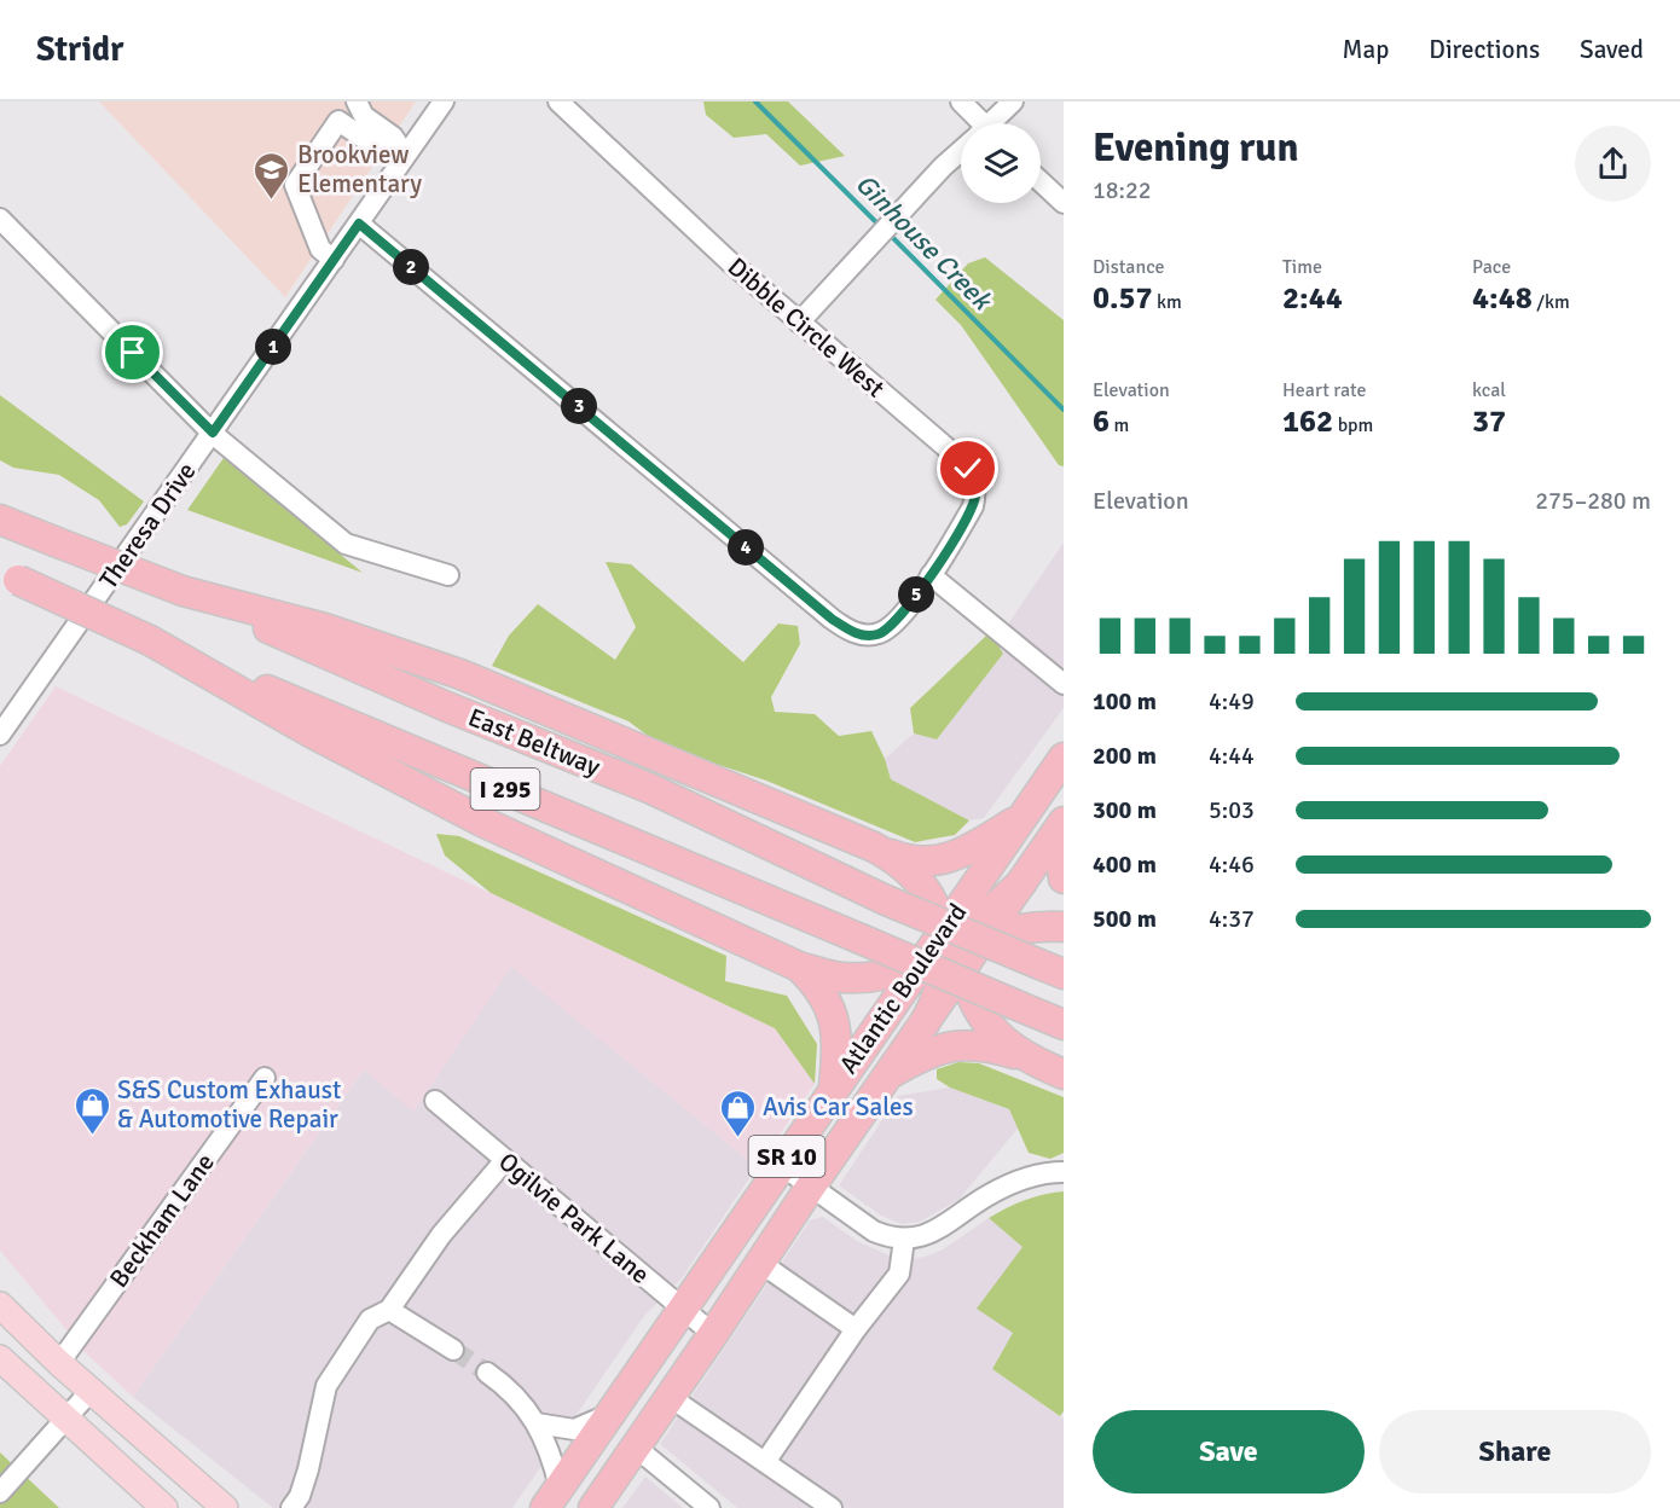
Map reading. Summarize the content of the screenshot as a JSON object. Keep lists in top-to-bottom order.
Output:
{
  "streets": {
    "highway": [
      "East Beltway",
      "I 295",
      "Atlantic Boulevard",
      "SR 10"
    ],
    "street": [
      "Dibble Circle West",
      "Theresa Drive",
      "Ogilvie Park Lane",
      "Beckham Lane"
    ]
  },
  "crossings": [
    ["Dibble Circle West", "Theresa Drive"],
    ["Atlantic Boulevard", "Ogilvie Park Lane"]
  ],
  "water": ["Ginhouse Creek"],
  "places": {
    "school or university": ["Brookview Elementary"],
    "shop": ["S&S Custom Exhaust & Automotive Repair", "Avis Car Sales"]
  },
  "page": {
    "header": "Stridr",
    "nav": ["Map", "Directions", "Saved"],
    "heading": ["Evening run", "18:22"],
    "stats": [
      ["Distance", "0.57 km"],
      ["Time", "2:44"],
      ["Pace", "4:48 /km"],
      ["Elevation", "6 m"],
      ["Heart rate", "162 bpm"],
      ["kcal", "37"]
    ],
    "pins": [
      "2",
      "1",
      "3",
      "4",
      "5"
    ],
    "chart": ["Elevation", "275–280 m"],
    "list": [
      {
        "name": "100 m",
        "note": "4:49"
      },
      {
        "name": "200 m",
        "note": "4:44"
      },
      {
        "name": "300 m",
        "note": "5:03"
      },
      {
        "name": "400 m",
        "note": "4:46"
      },
      {
        "name": "500 m",
        "note": "4:37"
      }
    ],
    "buttons": ["Save", "Share"]
  }
}
